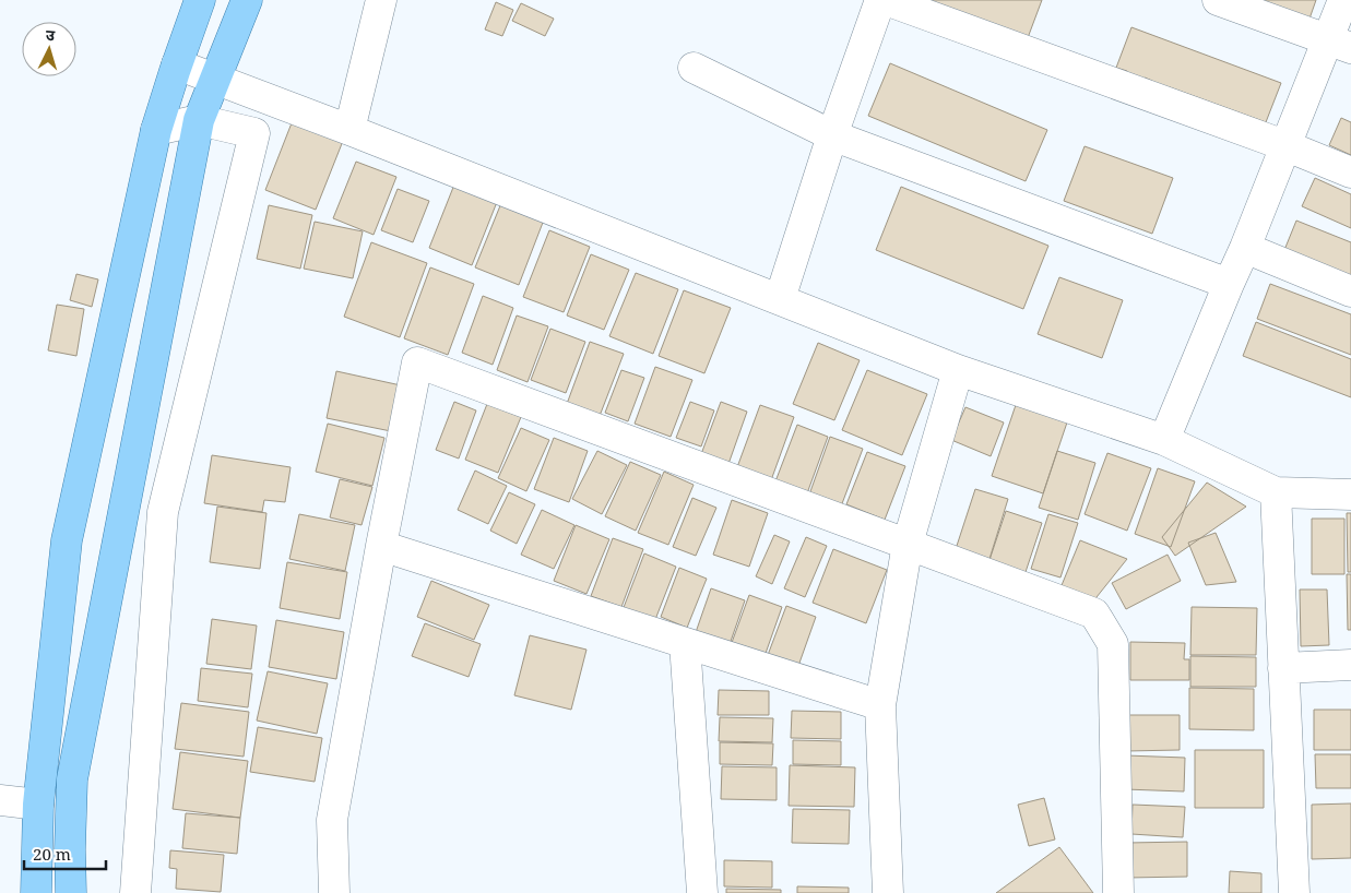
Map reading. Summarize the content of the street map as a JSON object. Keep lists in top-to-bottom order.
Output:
{
  "scale_bar": "20 m",
  "north": "top"
}
